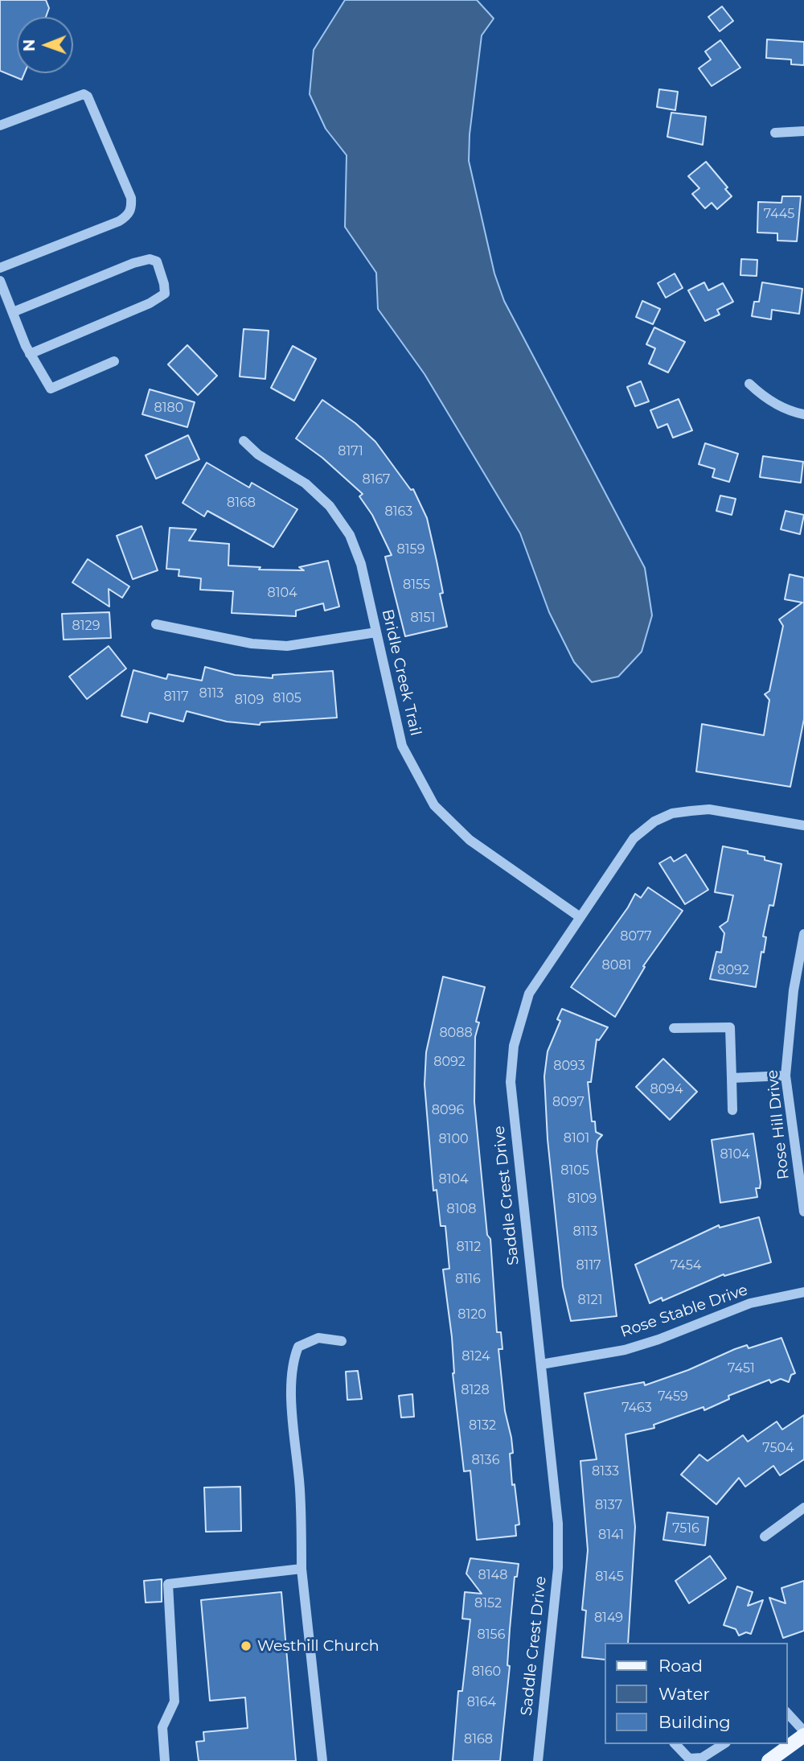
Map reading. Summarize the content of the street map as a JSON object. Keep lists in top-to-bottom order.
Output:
{
  "streets": {
    "street": [
      "Bridle Creek Trail",
      "Rose Hill Drive",
      "Saddle Crest Drive",
      "Rose Stable Drive"
    ]
  },
  "crossings": [
    ["Bridle Creek Trail", "Saddle Crest Drive"],
    ["Saddle Crest Drive", "Rose Stable Drive"]
  ],
  "places": ["Westhill Church"],
  "house_numbers": [
    "7445",
    "8180",
    "8171",
    "8167",
    "8168",
    "8163",
    "8159",
    "8155",
    "8104",
    "8151",
    "8129",
    "8113",
    "8117",
    "8105",
    "8109",
    "8077",
    "8081",
    "8092",
    "8088",
    "8092",
    "8093",
    "8094",
    "8097",
    "8096",
    "8101",
    "8100",
    "8104",
    "8105",
    "8104",
    "8109",
    "8108",
    "8113",
    "8112",
    "8117",
    "7454",
    "8116",
    "8121",
    "8120",
    "8124",
    "7451",
    "8128",
    "7459",
    "7463",
    "8132",
    "7504",
    "8136",
    "8133",
    "8137",
    "7516",
    "8141",
    "8148",
    "8145",
    "8152",
    "8149",
    "8156",
    "8160",
    "8164",
    "8168"
  ],
  "legend": ["Road", "Water", "Building"],
  "north": "left"
}
